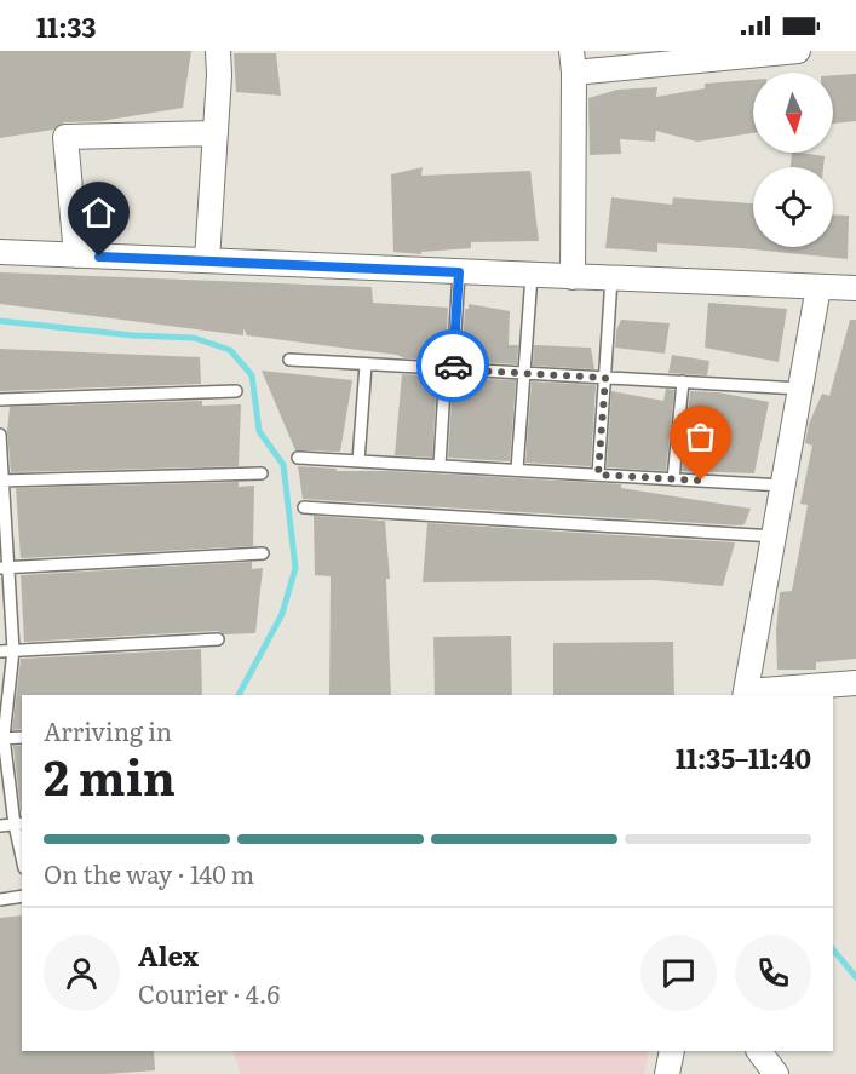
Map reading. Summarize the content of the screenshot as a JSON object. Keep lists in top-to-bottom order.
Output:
{
  "north": "bottom",
  "page": {
    "status": "11:33",
    "heading": ["2 min", "Arriving in", "11:35–11:40"],
    "panel": ["Alex", "Courier · 4.6"],
    "bar": "On the way · 140 m"
  }
}
